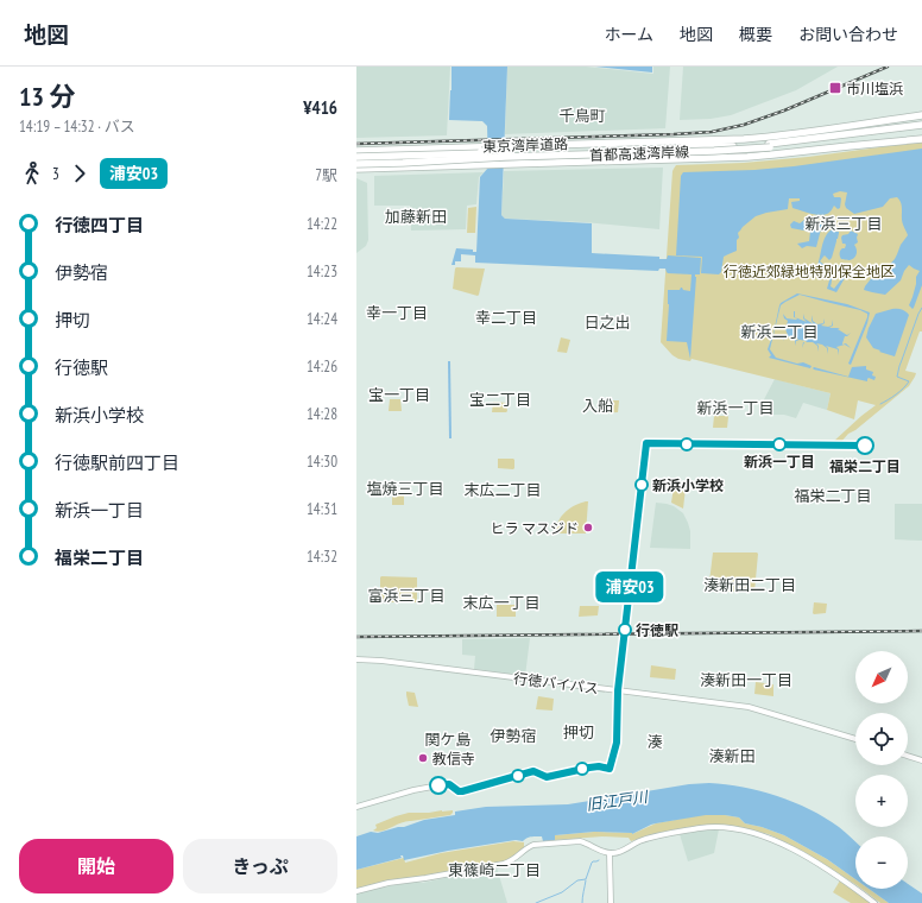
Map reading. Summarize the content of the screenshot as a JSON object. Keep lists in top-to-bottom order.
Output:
{
  "streets": {
    "highway": ["東京湾岸道路", "首都高速湾岸線"],
    "main road": ["行徳バイパス"]
  },
  "districts": [
    "千鳥町",
    "加藤新田",
    "新浜三丁目",
    "幸一丁目",
    "幸二丁目",
    "日之出",
    "新浜二丁目",
    "宝一丁目",
    "宝二丁目",
    "入船",
    "新浜一丁目",
    "塩焼三丁目",
    "末広二丁目",
    "福栄二丁目",
    "湊新田二丁目",
    "富浜三丁目",
    "末広一丁目",
    "湊新田一丁目",
    "押切",
    "伊勢宿",
    "関ケ島",
    "湊",
    "湊新田",
    "東篠崎二丁目"
  ],
  "water": ["旧江戸川"],
  "parks": ["行徳近郊緑地特別保全地区"],
  "places": {
    "transit": ["市川塩浜"],
    "other": [
      "新浜一丁目",
      "福栄二丁目",
      "新浜小学校",
      "ヒラ マスジド",
      "行徳駅",
      "教信寺"
    ]
  },
  "lines": ["bus line 浦安03"],
  "north": "bottom left",
  "page": {
    "header": "地図",
    "nav": [
      "ホーム",
      "地図",
      "概要",
      "お問い合わせ"
    ],
    "heading": ["13 分", "14:19 – 14:32 · バス", "¥416"],
    "on_map": "浦安03",
    "legs": ["3", "浦安03", "7駅"],
    "list": [
      {
        "name": "行徳四丁目",
        "value": "14:22"
      },
      {
        "name": "伊勢宿",
        "value": "14:23"
      },
      {
        "name": "押切",
        "value": "14:24"
      },
      {
        "name": "行徳駅",
        "value": "14:26"
      },
      {
        "name": "新浜小学校",
        "value": "14:28"
      },
      {
        "name": "行徳駅前四丁目",
        "value": "14:30"
      },
      {
        "name": "新浜一丁目",
        "value": "14:31"
      },
      {
        "name": "福栄二丁目",
        "value": "14:32"
      }
    ],
    "map_buttons": ["+", "−"],
    "buttons": ["開始", "きっぷ"]
  }
}
